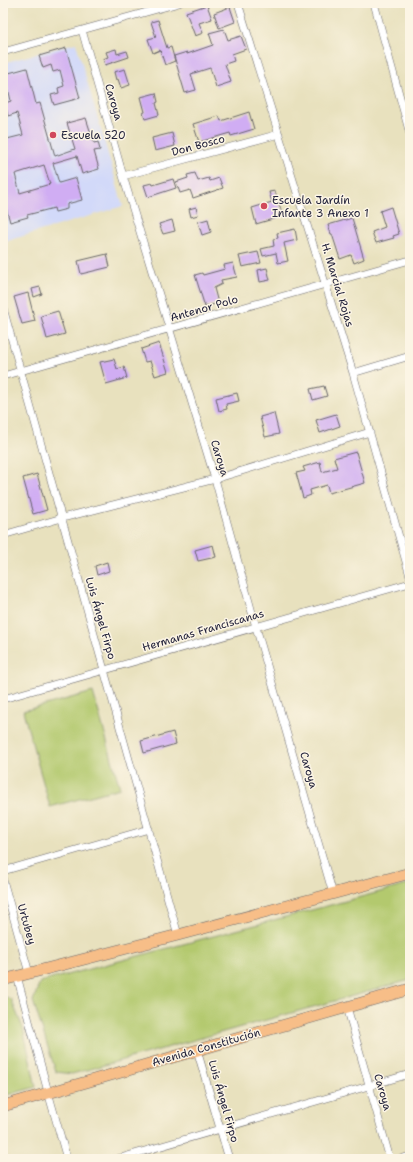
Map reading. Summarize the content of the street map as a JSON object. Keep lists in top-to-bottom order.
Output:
{
  "streets": {
    "main road": ["Avenida Constitución"],
    "street": [
      "Caroya",
      "Don Bosco",
      "H. Marcial Rojas",
      "Antenor Polo",
      "Luis Ángel Firpo",
      "Hermanas Franciscanas",
      "Urtubey"
    ]
  },
  "crossings": [
    ["Caroya", "Don Bosco"],
    ["Caroya", "Antenor Polo"],
    ["Caroya", "Hermanas Franciscanas"],
    ["Caroya", "Avenida Constitución"],
    ["Don Bosco", "H. Marcial Rojas"],
    ["H. Marcial Rojas", "Antenor Polo"],
    ["Antenor Polo", "Luis Ángel Firpo"],
    ["Luis Ángel Firpo", "Hermanas Franciscanas"],
    ["Luis Ángel Firpo", "Avenida Constitución"]
  ],
  "places": ["Escuela 520", "Escuela Jardín Infante 3 Anexo 1"]
}
